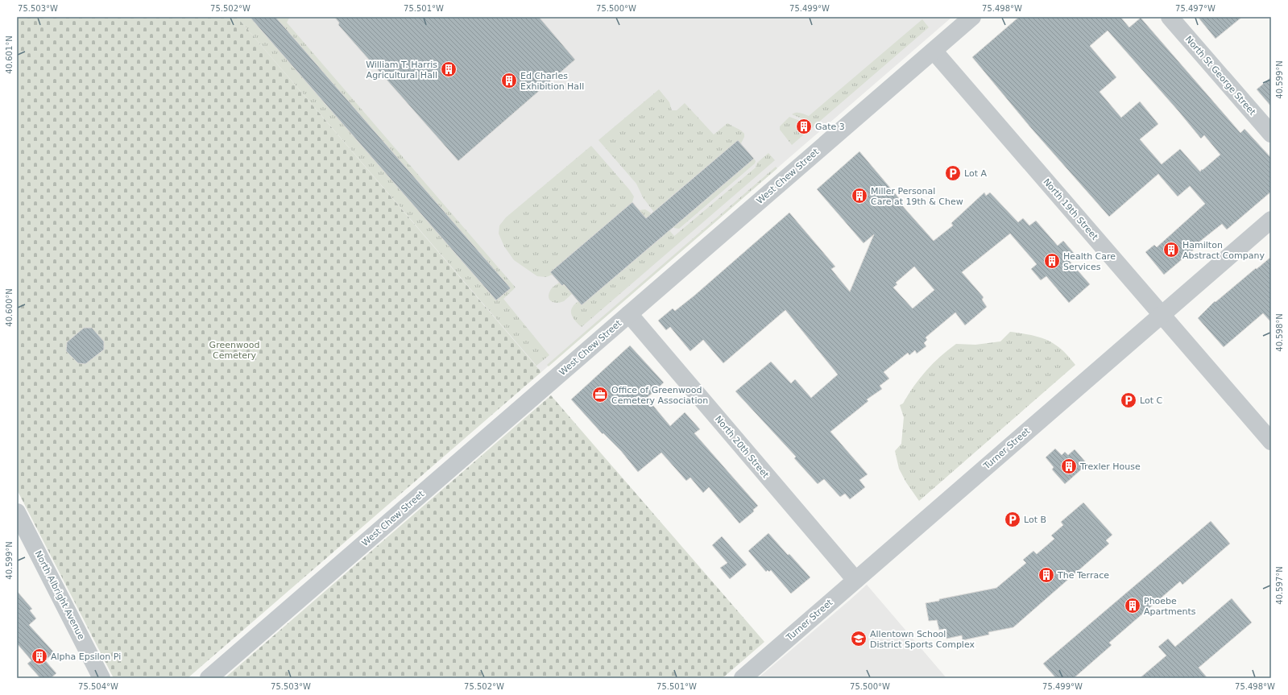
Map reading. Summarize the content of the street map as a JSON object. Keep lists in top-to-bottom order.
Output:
{
  "streets": {
    "street": [
      "North St George Street",
      "West Chew Street",
      "North 19th Street",
      "North 20th Street",
      "Turner Street",
      "North Albright Avenue"
    ]
  },
  "crossings": [
    ["West Chew Street", "North 19th Street"],
    ["West Chew Street", "North 20th Street"],
    ["North 19th Street", "Turner Street"],
    ["North 20th Street", "Turner Street"]
  ],
  "parks": ["Greenwood Cemetery"],
  "places": {
    "building": [
      "William T. Harris Agricultural Hall",
      "Ed Charles Exhibition Hall",
      "Gate 3",
      "Miller Personal Care at 19th & Chew",
      "Hamilton Abstract Company",
      "Health Care Services",
      "Trexler House",
      "The Terrace",
      "Phoebe Apartments",
      "Alpha Epsilon Pi"
    ],
    "parking": ["Lot A", "Lot C", "Lot B"],
    "office": ["Office of Greenwood Cemetery Association"],
    "school or university": ["Allentown School District Sports Complex"]
  },
  "coordinates": [
    "75.503°W",
    "75.502°W",
    "75.501°W",
    "75.500°W",
    "75.499°W",
    "75.498°W",
    "75.497°W",
    "40.601°N",
    "40.599°N",
    "40.600°N",
    "40.598°N",
    "40.597°N",
    "75.504°W"
  ]
}
